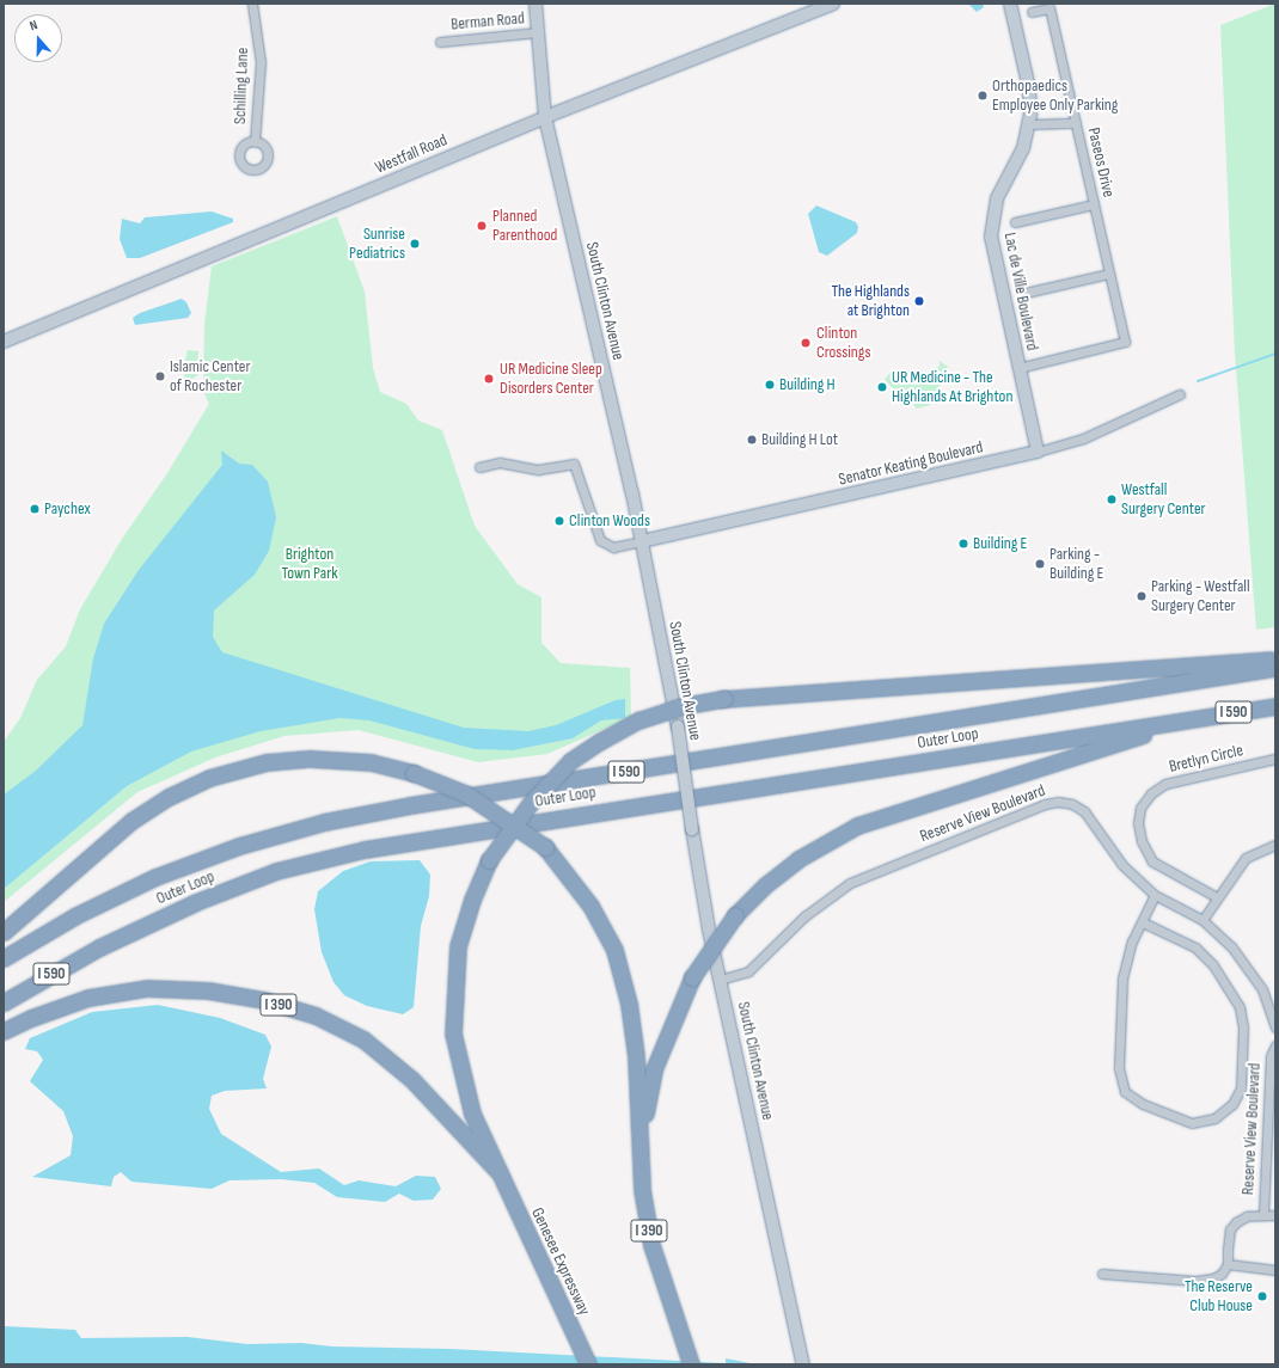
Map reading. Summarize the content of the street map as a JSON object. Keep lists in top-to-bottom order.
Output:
{
  "streets": {
    "highway": [
      "I 590",
      "Outer Loop",
      "I 390",
      "Genesee Expressway"
    ],
    "street": [
      "Berman Road",
      "Schilling Lane",
      "Westfall Road",
      "Paseos Drive",
      "Lac de Ville Boulevard",
      "South Clinton Avenue",
      "Senator Keating Boulevard",
      "Bretlyn Circle",
      "Reserve View Boulevard"
    ]
  },
  "crossings": [
    ["Berman Road", "South Clinton Avenue"],
    ["Westfall Road", "South Clinton Avenue"],
    ["Paseos Drive", "Lac de Ville Boulevard"],
    ["Lac de Ville Boulevard", "Senator Keating Boulevard"],
    ["South Clinton Avenue", "Senator Keating Boulevard"],
    ["South Clinton Avenue", "Reserve View Boulevard"],
    ["I 390", "Genesee Expressway"]
  ],
  "parks": ["Brighton Town Park"],
  "places": [
    "Orthopaedics Employee Only Parking",
    "Planned Parenthood",
    "Sunrise Pediatrics",
    "The Highlands at Brighton",
    "Clinton Crossings",
    "Islamic Center of Rochester",
    "UR Medicine Sleep Disorders Center",
    "Building H",
    "UR Medicine - The Highlands At Brighton",
    "Building H Lot",
    "Westfall Surgery Center",
    "Paychex",
    "Clinton Woods",
    "Building E",
    "Parking - Building E",
    "Parking - Westfall Surgery Center",
    "The Reserve Club House"
  ],
  "north": "top"
}
